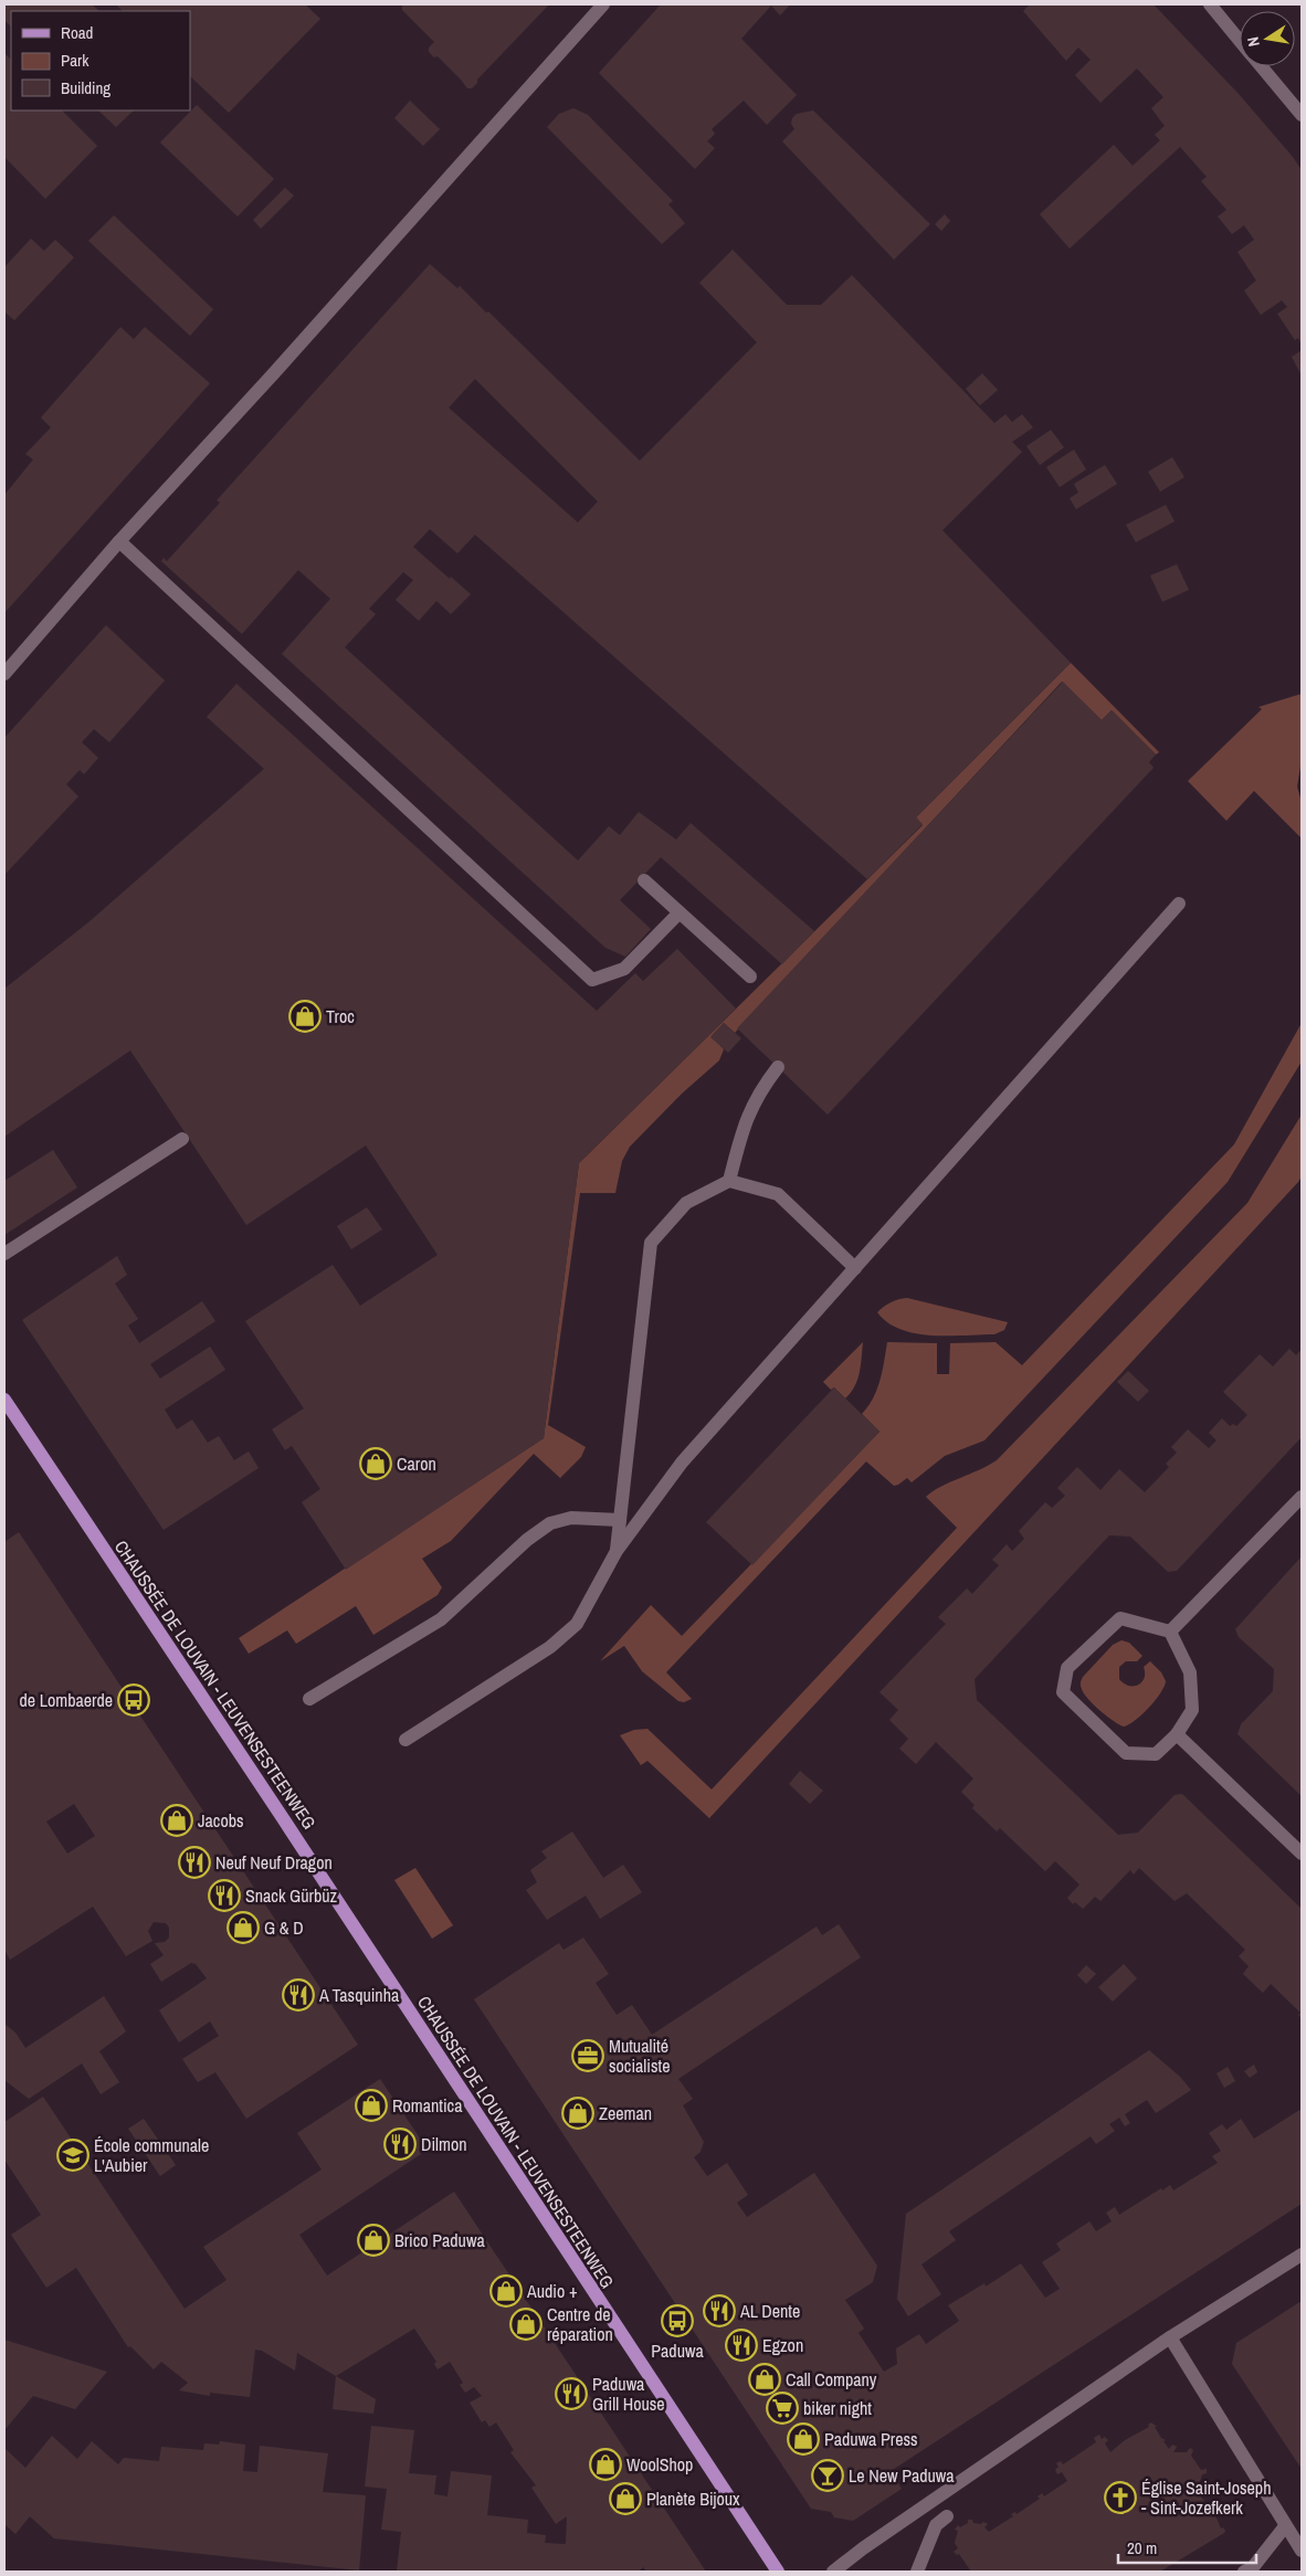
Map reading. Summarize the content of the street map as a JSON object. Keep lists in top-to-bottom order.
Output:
{
  "streets": {
    "main road": ["CHAUSSÉE DE LOUVAIN - LEUVENSESTEENWEG"]
  },
  "places": {
    "shop": [
      "Troc",
      "Caron",
      "Jacobs",
      "G & D",
      "Romantica",
      "Zeeman",
      "Brico Paduwa",
      "Audio +",
      "Centre de réparation",
      "Call Company",
      "Paduwa Press",
      "WoolShop",
      "Planète Bijoux"
    ],
    "bus stop": ["de Lombaerde", "Paduwa"],
    "restaurant": [
      "Neuf Neuf Dragon",
      "Snack Gürbüz",
      "A Tasquinha",
      "Dilmon",
      "AL Dente",
      "Egzon",
      "Paduwa Grill House"
    ],
    "office": ["Mutualité socialiste"],
    "school or university": ["École communale L'Aubier"],
    "supermarket": ["biker night"],
    "bar": ["Le New Paduwa"],
    "church": ["Église Saint-Joseph - Sint-Jozefkerk"]
  },
  "legend": ["Road", "Park", "Building"],
  "scale_bar": "20 m",
  "north": "left"
}
